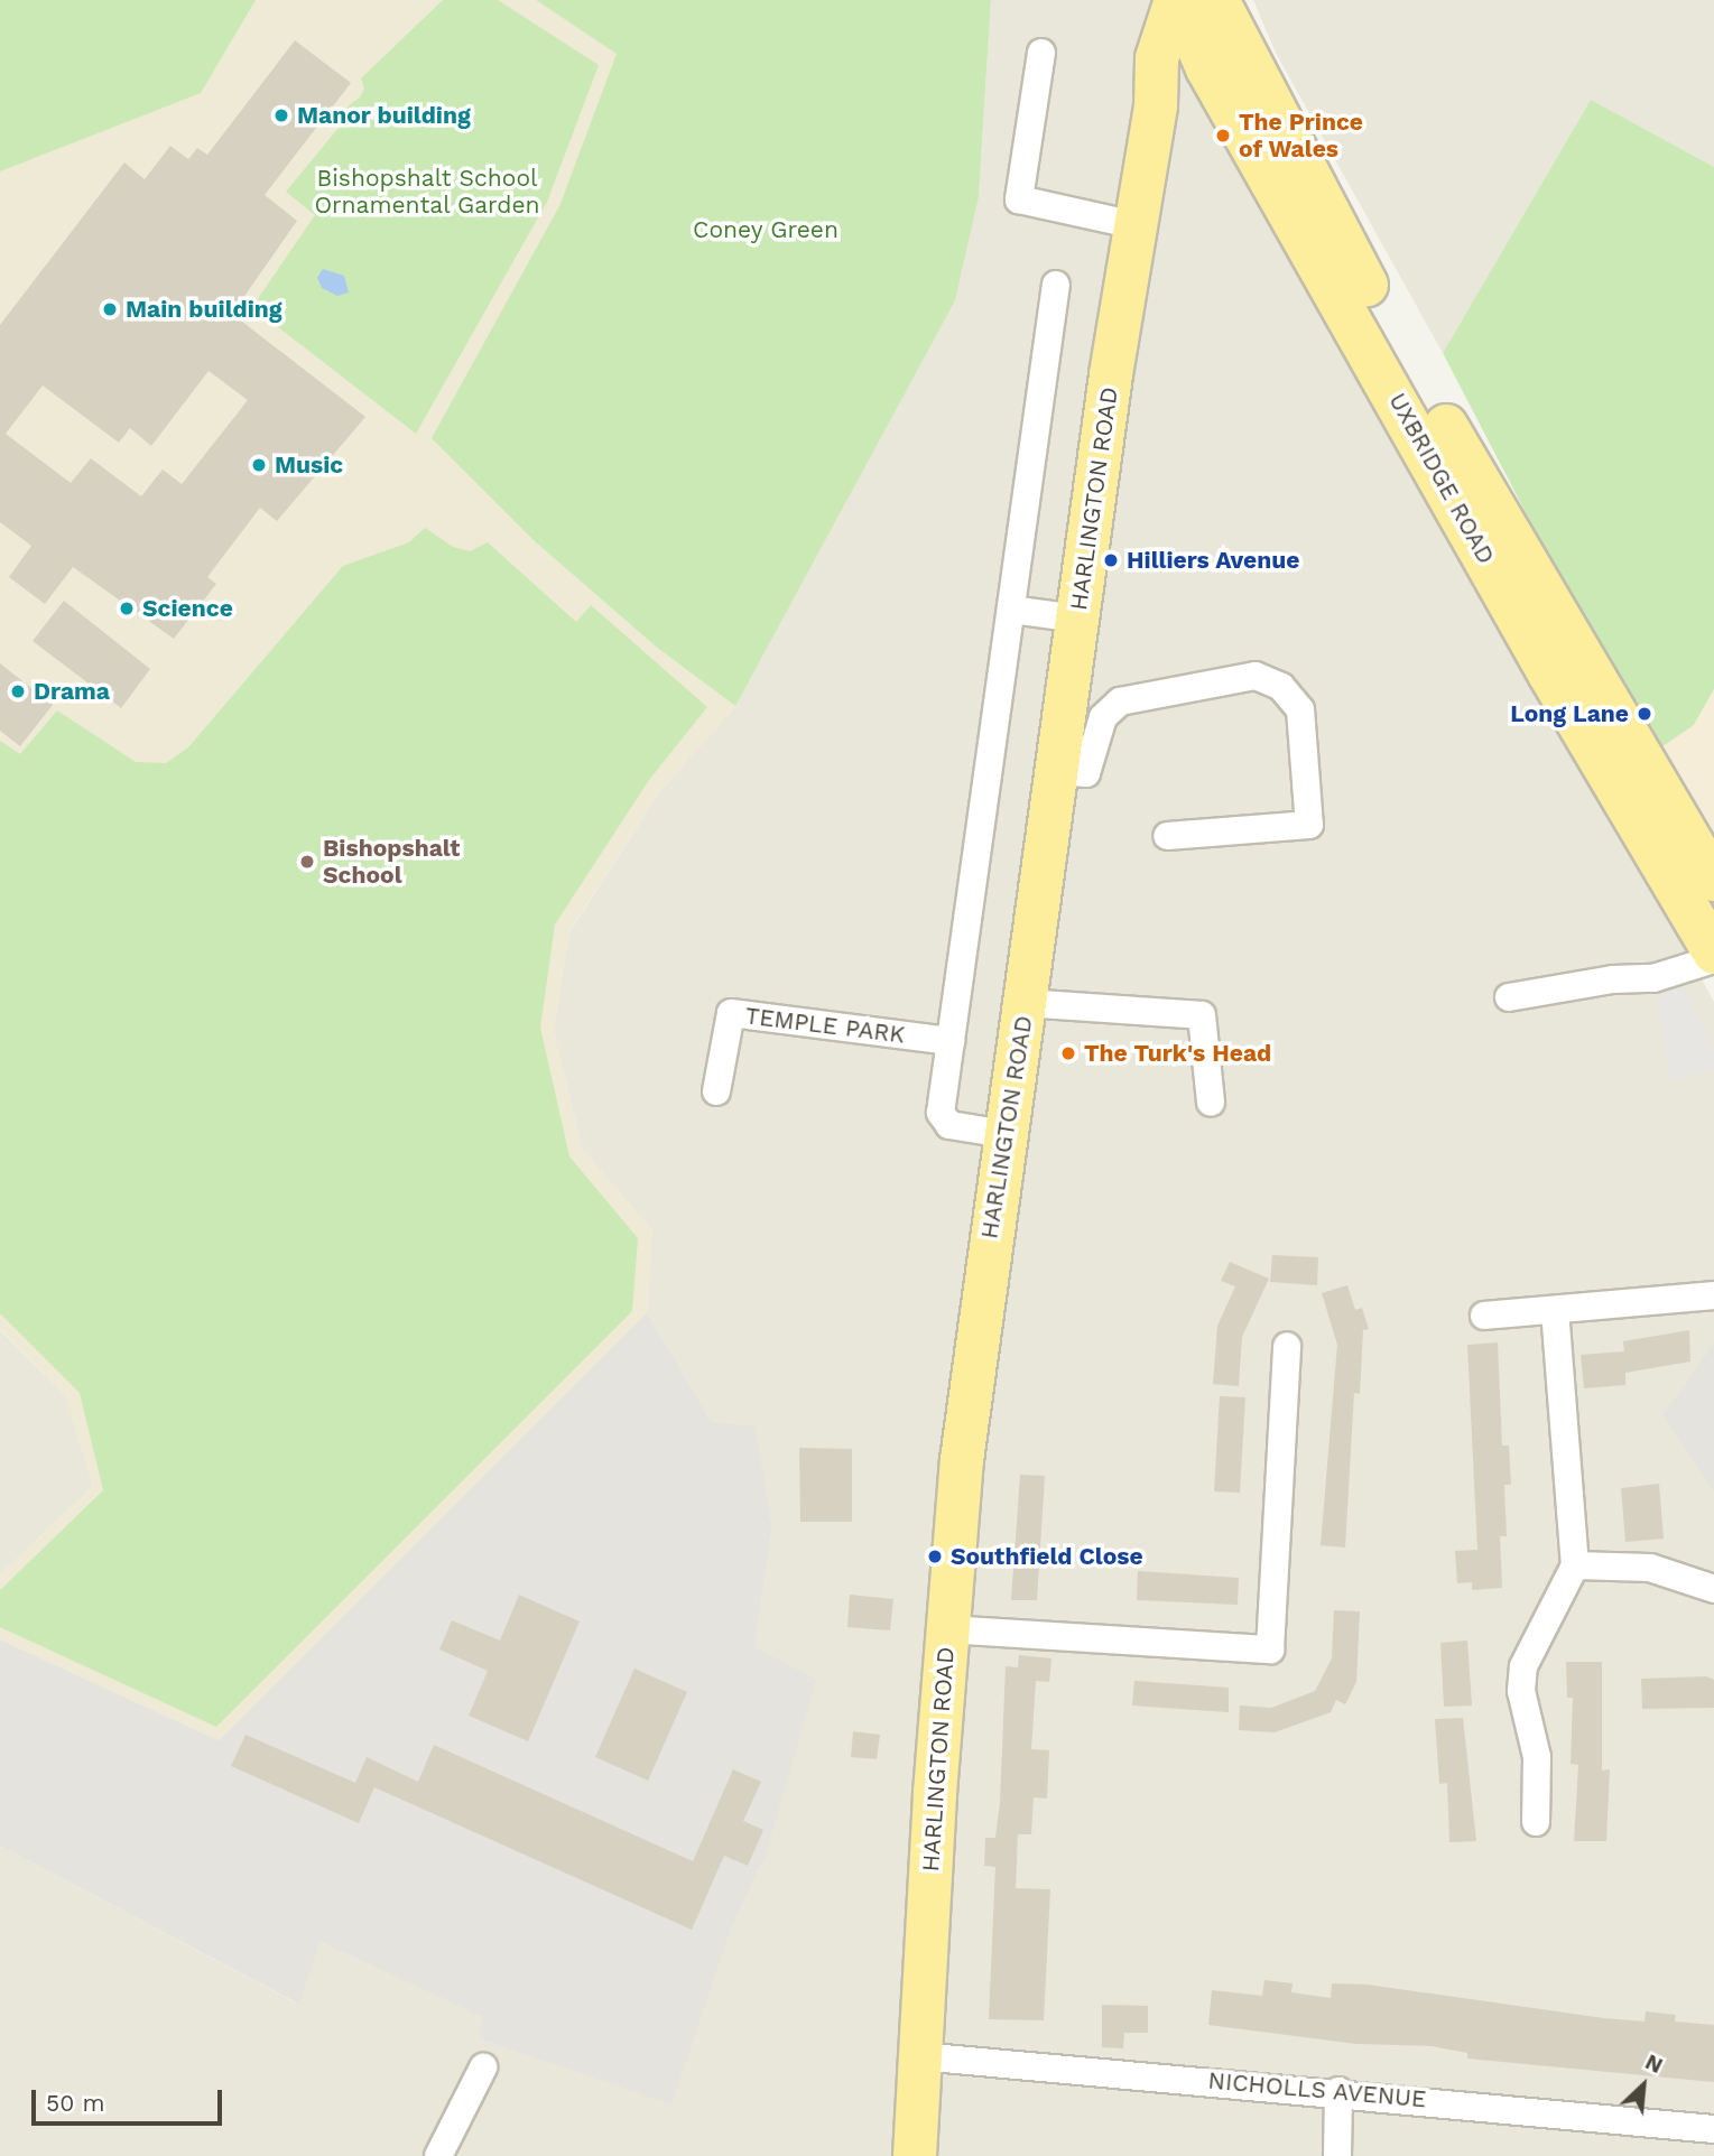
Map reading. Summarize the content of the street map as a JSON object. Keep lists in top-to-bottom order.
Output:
{
  "streets": {
    "main road": ["UXBRIDGE ROAD", "HARLINGTON ROAD"],
    "street": ["TEMPLE PARK", "NICHOLLS AVENUE"]
  },
  "crossings": [
    ["UXBRIDGE ROAD", "HARLINGTON ROAD"],
    ["HARLINGTON ROAD", "NICHOLLS AVENUE"]
  ],
  "parks": ["Bishopshalt School Ornamental Garden", "Coney Green"],
  "places": [
    "Manor building",
    "The Prince of Wales",
    "Main building",
    "Music",
    "Hilliers Avenue",
    "Science",
    "Drama",
    "Long Lane",
    "Bishopshalt School",
    "The Turk's Head",
    "Southfield Close"
  ],
  "scale_bar": "50 m",
  "north": "top right"
}
